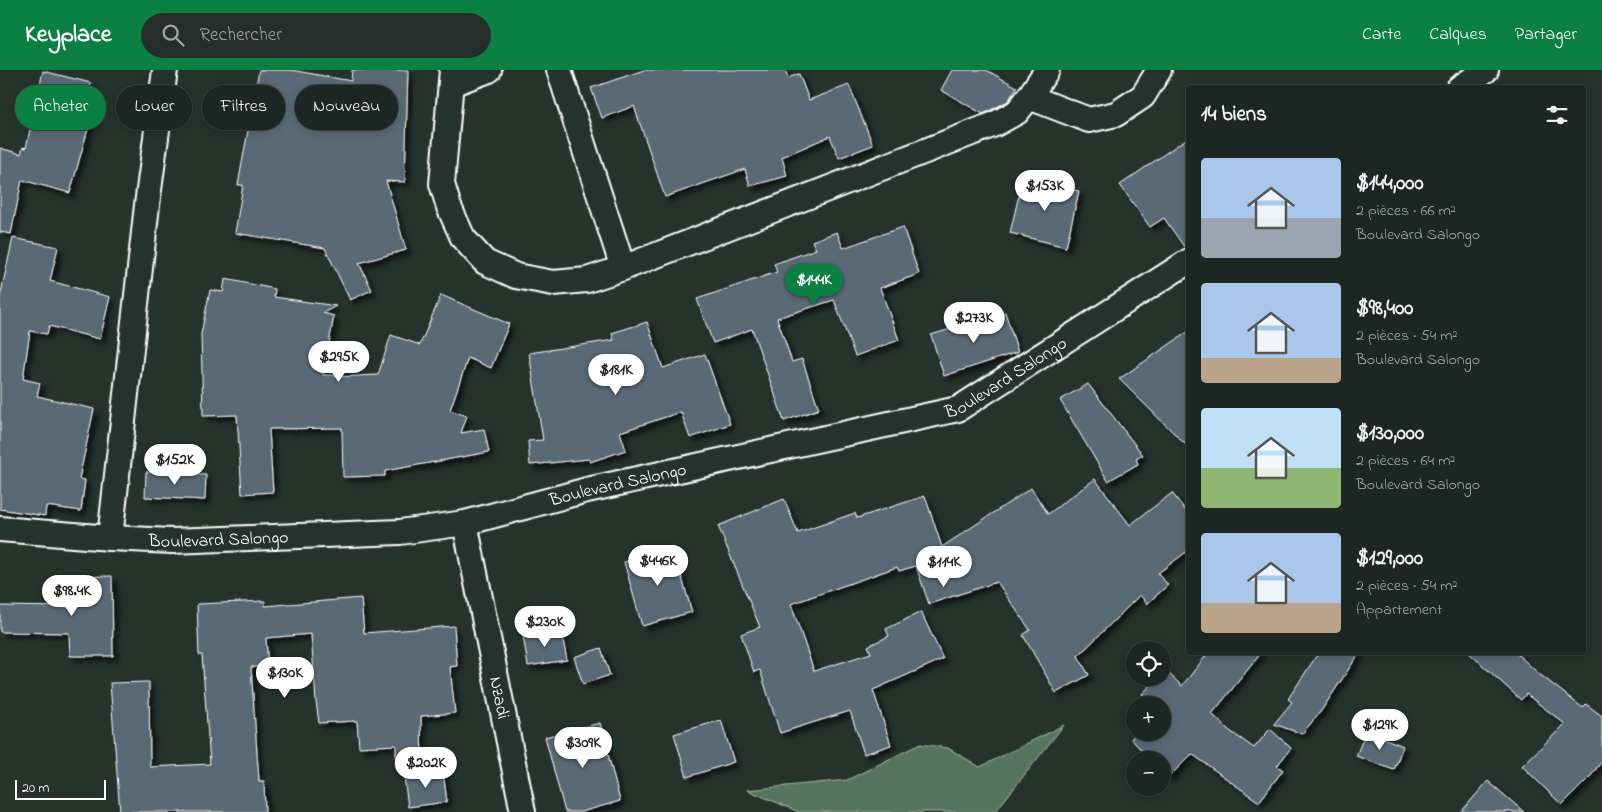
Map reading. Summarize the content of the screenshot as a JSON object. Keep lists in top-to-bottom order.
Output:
{
  "streets": {
    "street": ["Boulevard Salongo", "Nzadi"]
  },
  "crossings": [
    ["Boulevard Salongo", "Nzadi"]
  ],
  "scale_bar": "20 m",
  "page": {
    "header": "Keyplace",
    "search": "Rechercher",
    "nav": ["Carte", "Calques", "Partager"],
    "chip": [
      "Acheter",
      "Louer",
      "Filtres",
      "Nouveau"
    ],
    "heading": "14 biens",
    "list": [
      {
        "name": "$144,000",
        "note": "2 pièces · 66 m² · Boulevard Salongo"
      },
      {
        "name": "$98,400",
        "note": "2 pièces · 54 m² · Boulevard Salongo"
      },
      {
        "name": "$130,000",
        "note": "2 pièces · 64 m² · Boulevard Salongo"
      },
      {
        "name": "$129,000",
        "note": "2 pièces · 54 m² · Appartement"
      }
    ],
    "price": [
      "$153K",
      "$144K",
      "$273K",
      "$295K",
      "$181K",
      "$152K",
      "$446K",
      "$114K",
      "$98.4K",
      "$230K",
      "$130K",
      "$129K",
      "$309K",
      "$202K"
    ],
    "map_buttons": ["+", "−"],
    "scale": "20 m"
  }
}
